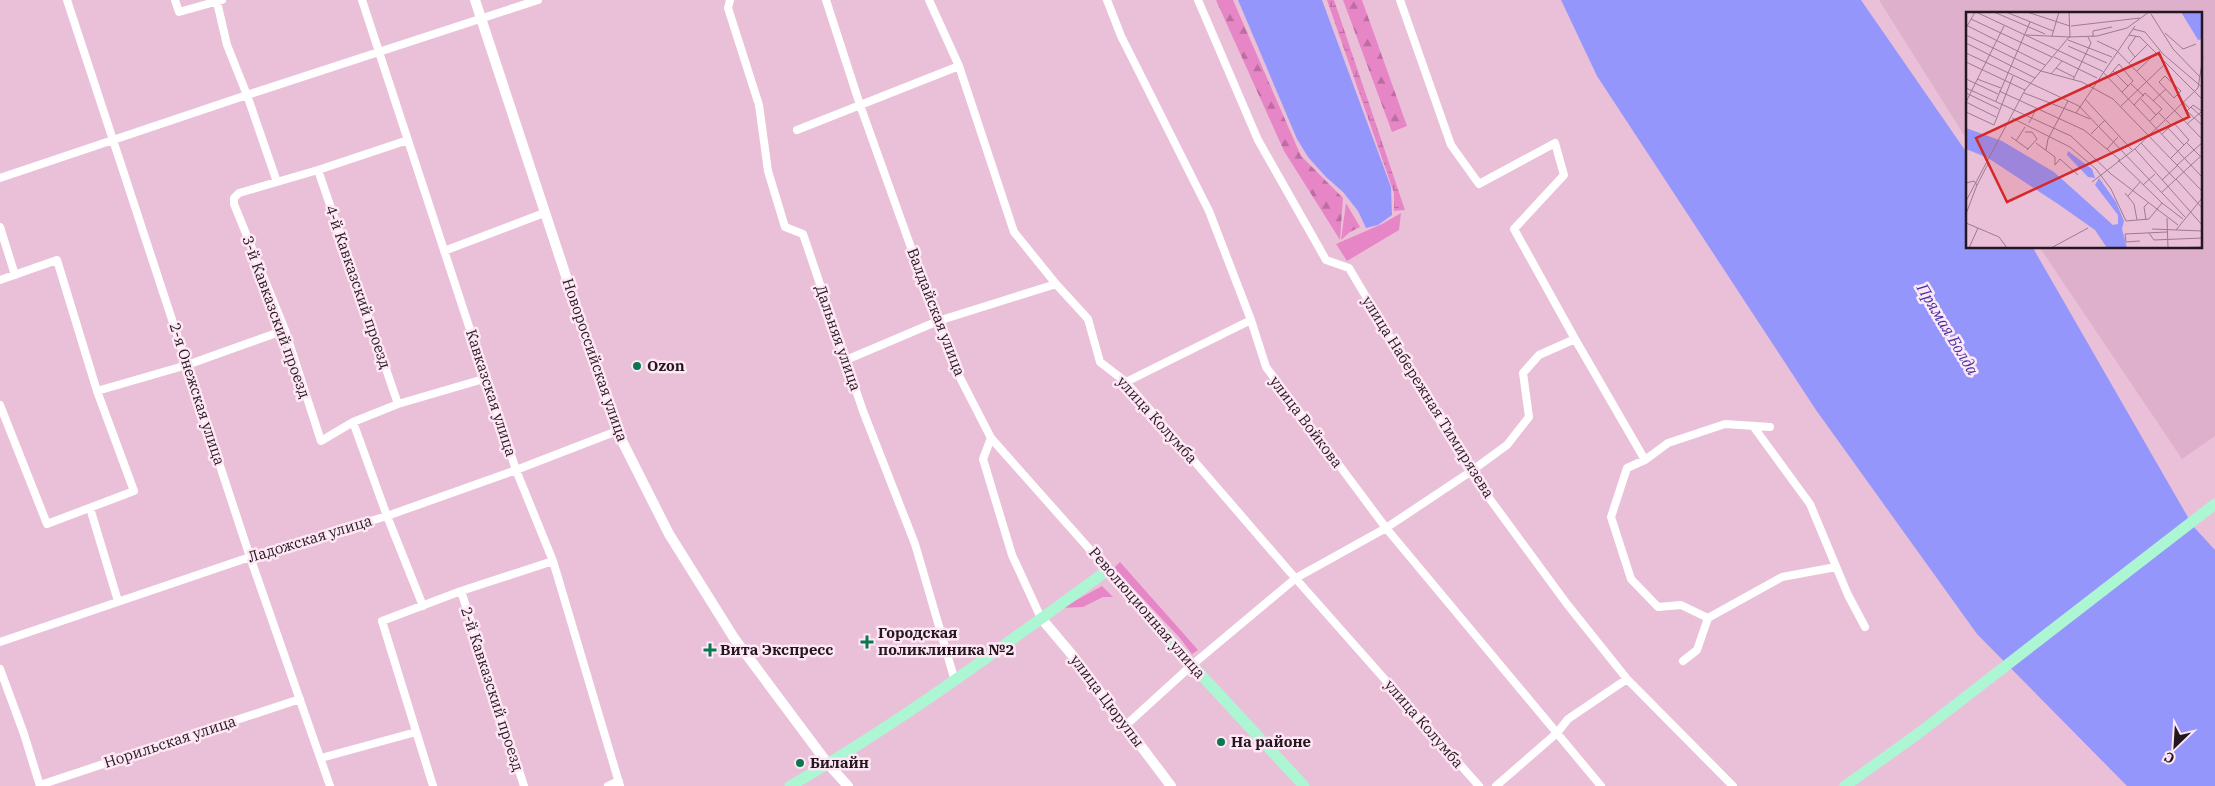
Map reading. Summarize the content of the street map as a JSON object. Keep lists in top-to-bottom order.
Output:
{
  "streets": {
    "main road": ["Революционная улица"],
    "street": [
      "4-й Кавказский проезд",
      "Валдайская улица",
      "3-й Кавказский проезд",
      "Дальняя улица",
      "Новороссийская улица",
      "Кавказская улица",
      "2-я Онежская улица",
      "улица Набережная Тимирязева",
      "улица Колумба",
      "улица Войкова",
      "Ладожская улица",
      "2-й Кавказский проезд",
      "улица Цюрупы",
      "Норильская улица"
    ]
  },
  "crossings": [
    ["4-й Кавказский проезд", "3-й Кавказский проезд"],
    ["Валдайская улица", "Революционная улица"],
    ["3-й Кавказский проезд", "Кавказская улица"],
    ["Новороссийская улица", "Ладожская улица"],
    ["Кавказская улица", "Ладожская улица"],
    ["2-я Онежская улица", "Ладожская улица"],
    ["2-я Онежская улица", "Норильская улица"]
  ],
  "water": ["Прямая Болда"],
  "places": {
    "other": ["Ozon", "На районе", "Билайн"],
    "health": ["Городская поликлиника №2", "Вита Экспресс"]
  },
  "north": "bottom left"
}
